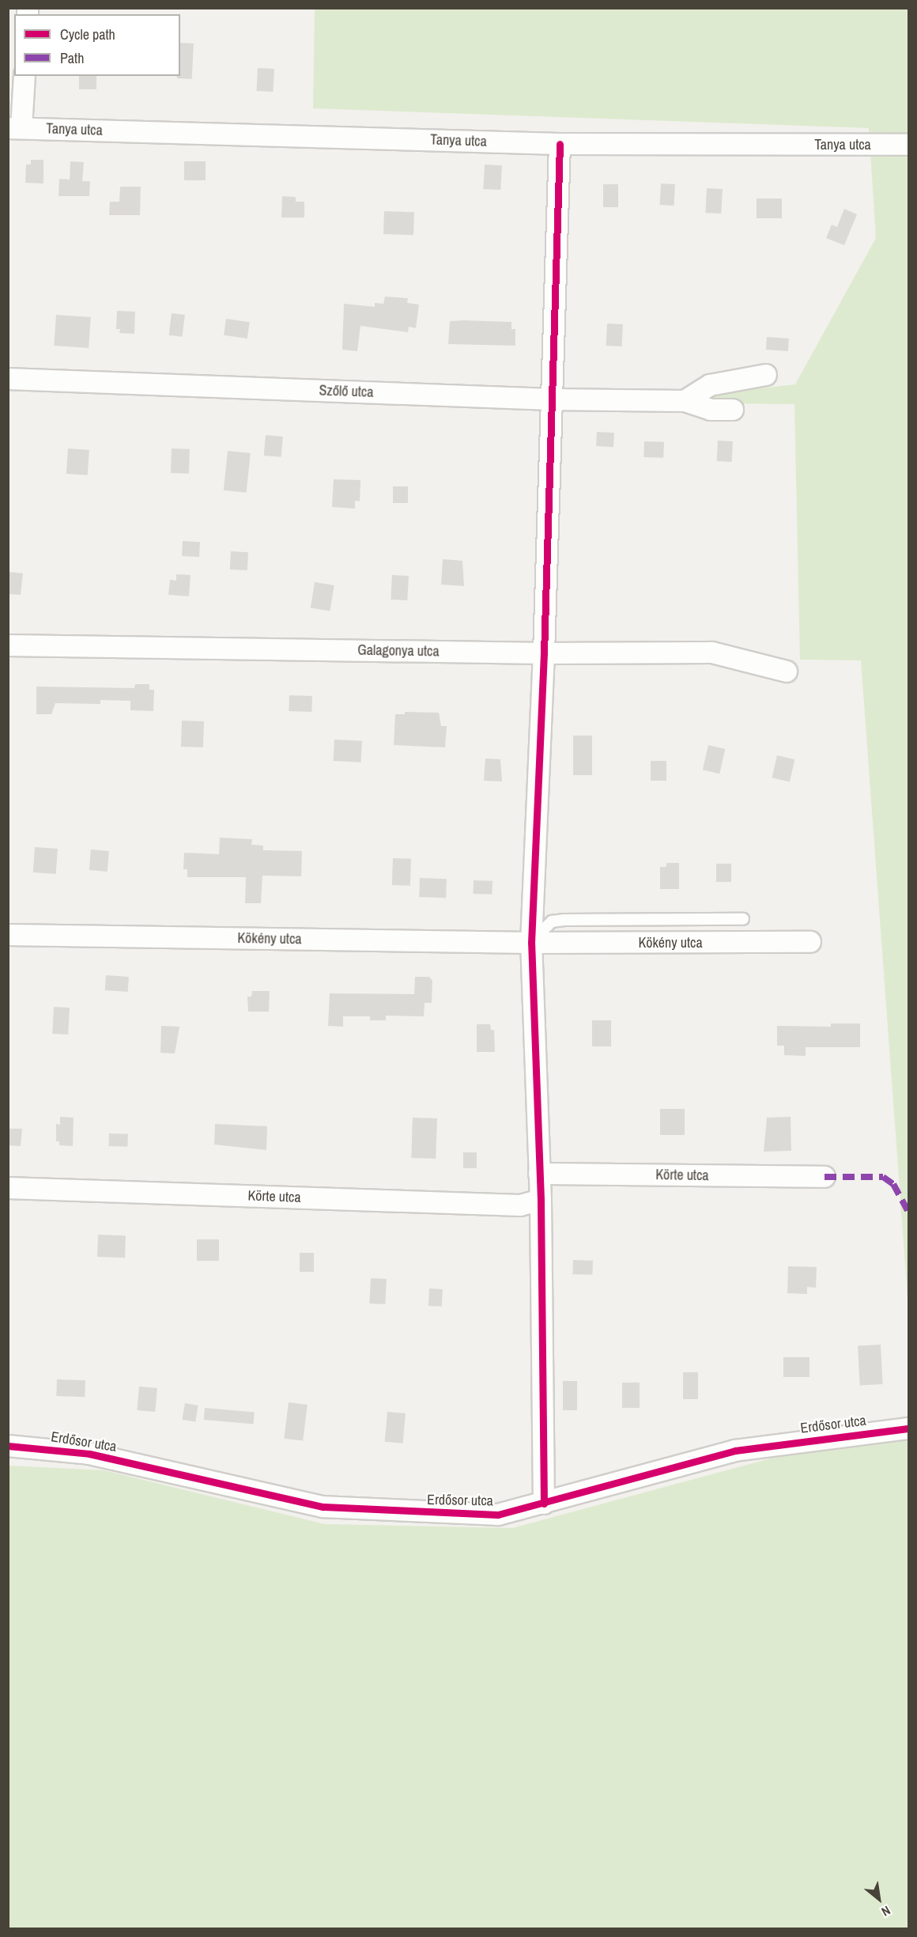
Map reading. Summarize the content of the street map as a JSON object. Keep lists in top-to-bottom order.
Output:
{
  "streets": {
    "street": [
      "Tanya utca",
      "Szőlő utca",
      "Galagonya utca",
      "Kökény utca",
      "Körte utca",
      "Erdősor utca"
    ]
  },
  "legend": ["Cycle path", "Path"],
  "north": "bottom right"
}
